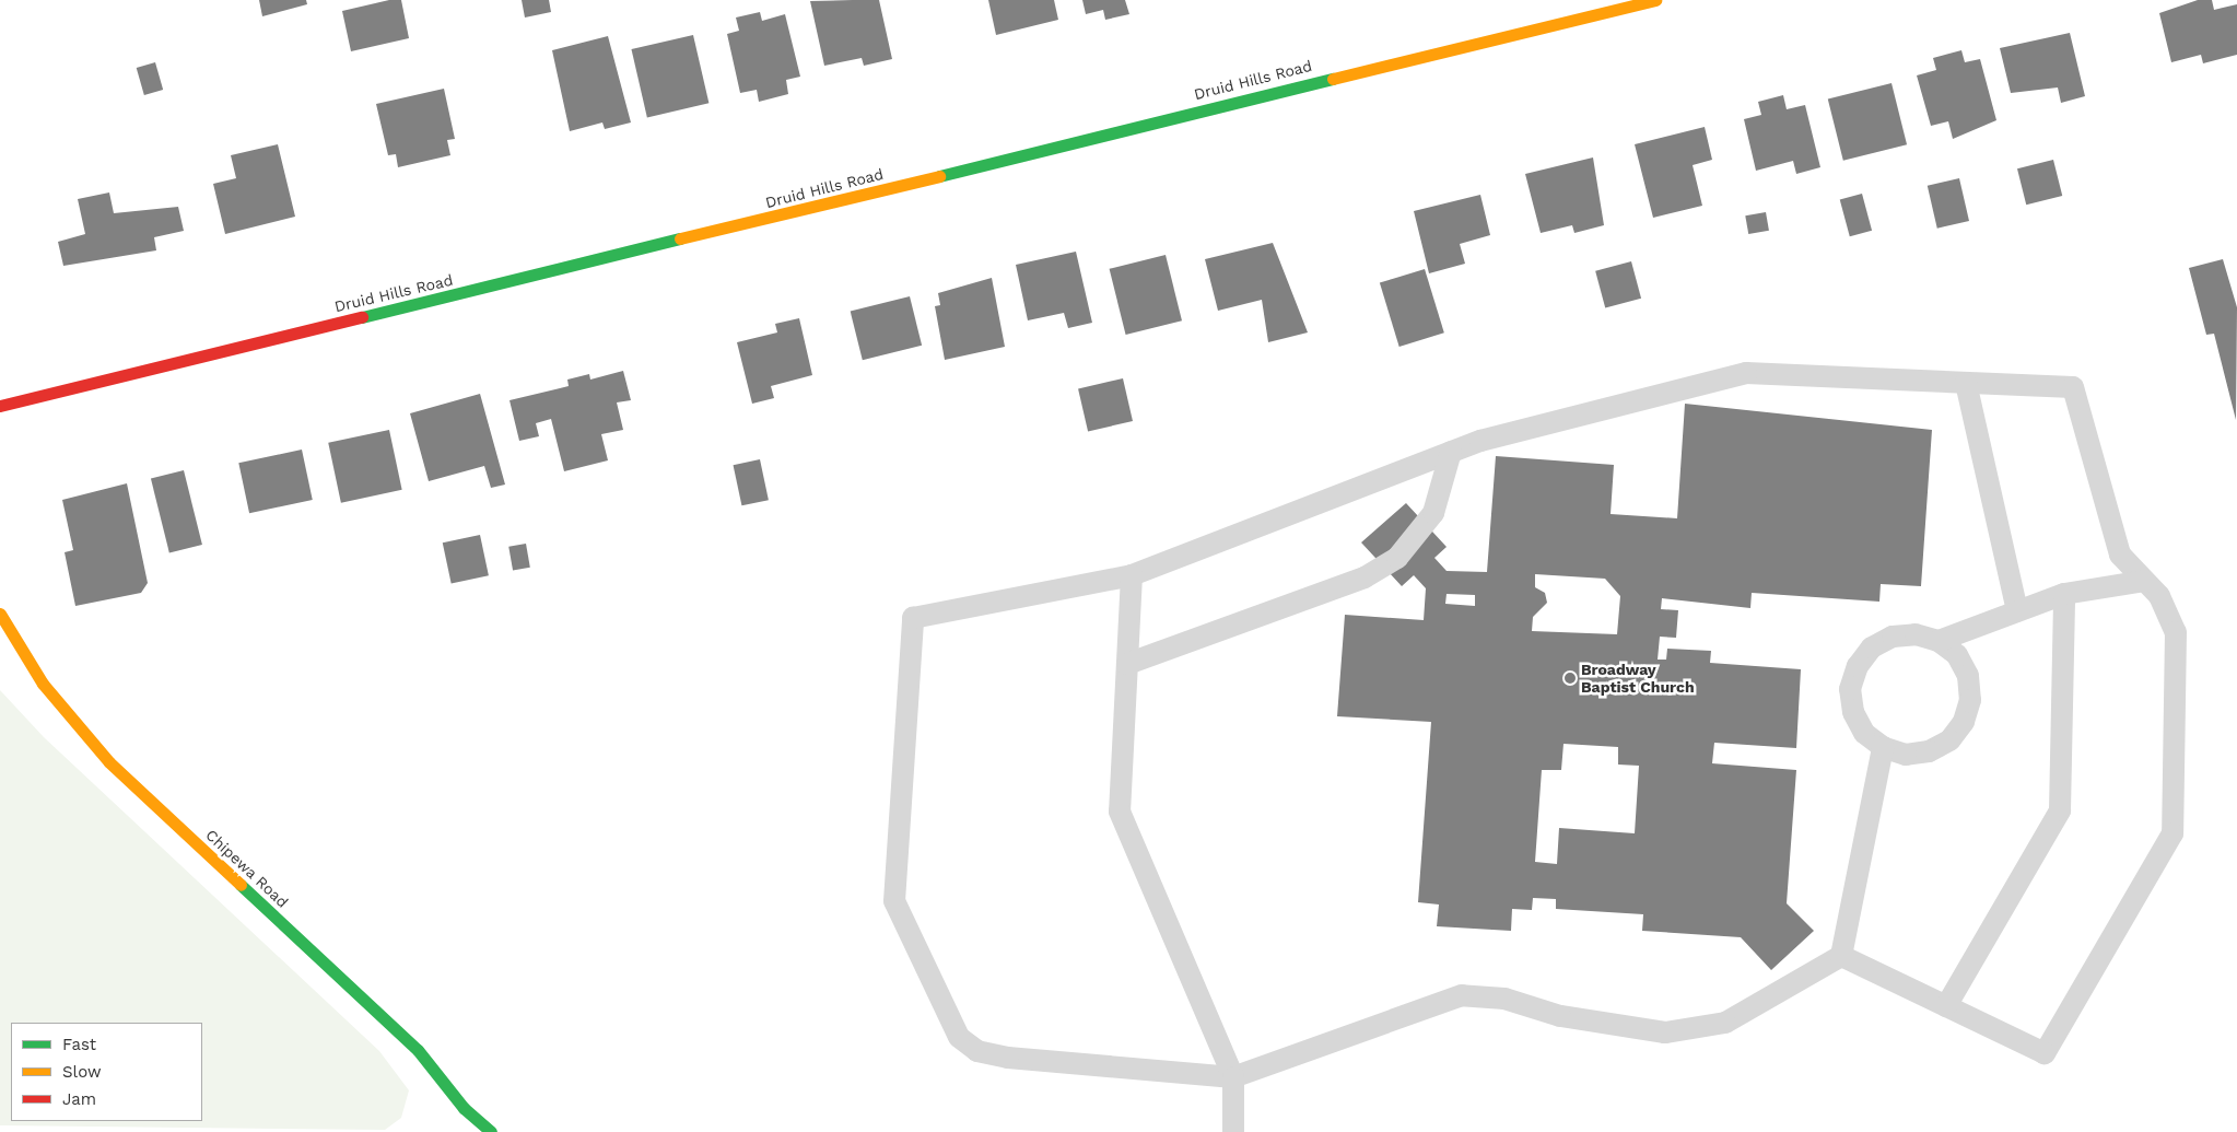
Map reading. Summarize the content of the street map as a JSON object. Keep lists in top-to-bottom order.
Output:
{
  "streets": {
    "street": ["Druid Hills Road", "Chipewa Road"]
  },
  "places": ["Broadway Baptist Church"],
  "legend": ["Fast", "Slow", "Jam"]
}
